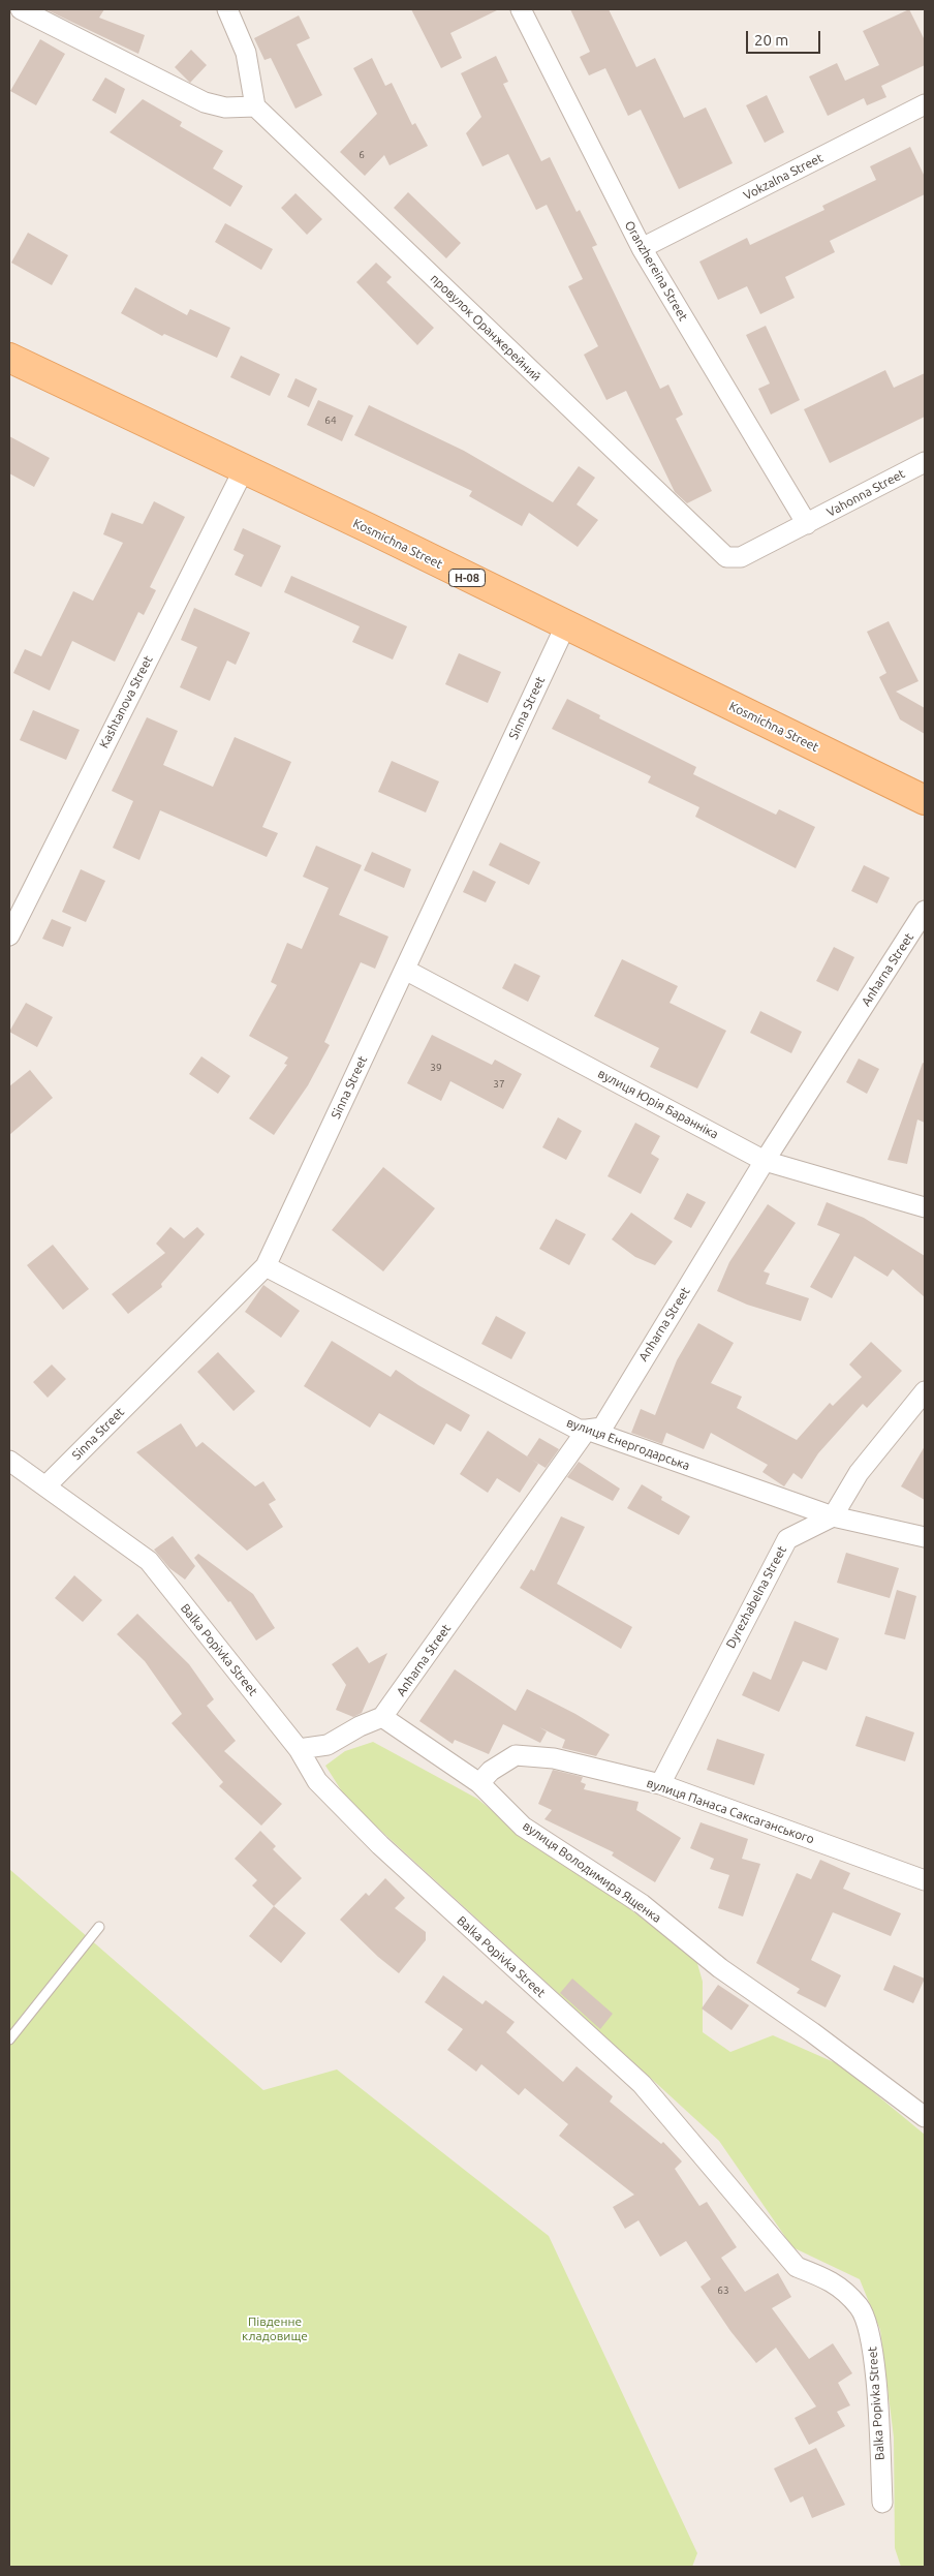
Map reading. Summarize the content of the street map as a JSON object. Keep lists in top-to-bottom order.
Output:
{
  "streets": {
    "main road": ["Kosmichna Street", "Н-08"],
    "street": [
      "Vokzalna Street",
      "Oranzhereina Street",
      "провулок Оранжерейний",
      "Vahonna Street",
      "Kashtanova Street",
      "Sinna Street",
      "Anharna Street",
      "вулиця Юрія Баранніка",
      "вулиця Енергодарська",
      "Dyrezhabelna Street",
      "Balka Popivka Street",
      "вулиця Панаса Саксаганського",
      "вулиця Володимира Ященка"
    ]
  },
  "crossings": [
    ["Vokzalna Street", "Oranzhereina Street"],
    ["Oranzhereina Street", "провулок Оранжерейний"],
    ["Oranzhereina Street", "Vahonna Street"],
    ["провулок Оранжерейний", "Vahonna Street"],
    ["Kosmichna Street", "Kashtanova Street"],
    ["Kosmichna Street", "Sinna Street"],
    ["Sinna Street", "вулиця Юрія Баранніка"],
    ["Sinna Street", "вулиця Енергодарська"],
    ["Sinna Street", "Balka Popivka Street"],
    ["Anharna Street", "вулиця Юрія Баранніка"],
    ["Anharna Street", "вулиця Енергодарська"],
    ["Anharna Street", "вулиця Володимира Ященка"],
    ["вулиця Енергодарська", "Dyrezhabelna Street"],
    ["Dyrezhabelna Street", "вулиця Панаса Саксаганського"],
    ["вулиця Панаса Саксаганського", "вулиця Володимира Ященка"]
  ],
  "parks": ["Південне кладовище"],
  "house_numbers": [
    "6",
    "64",
    "39",
    "37",
    "63"
  ],
  "scale_bar": "20 m"
}
